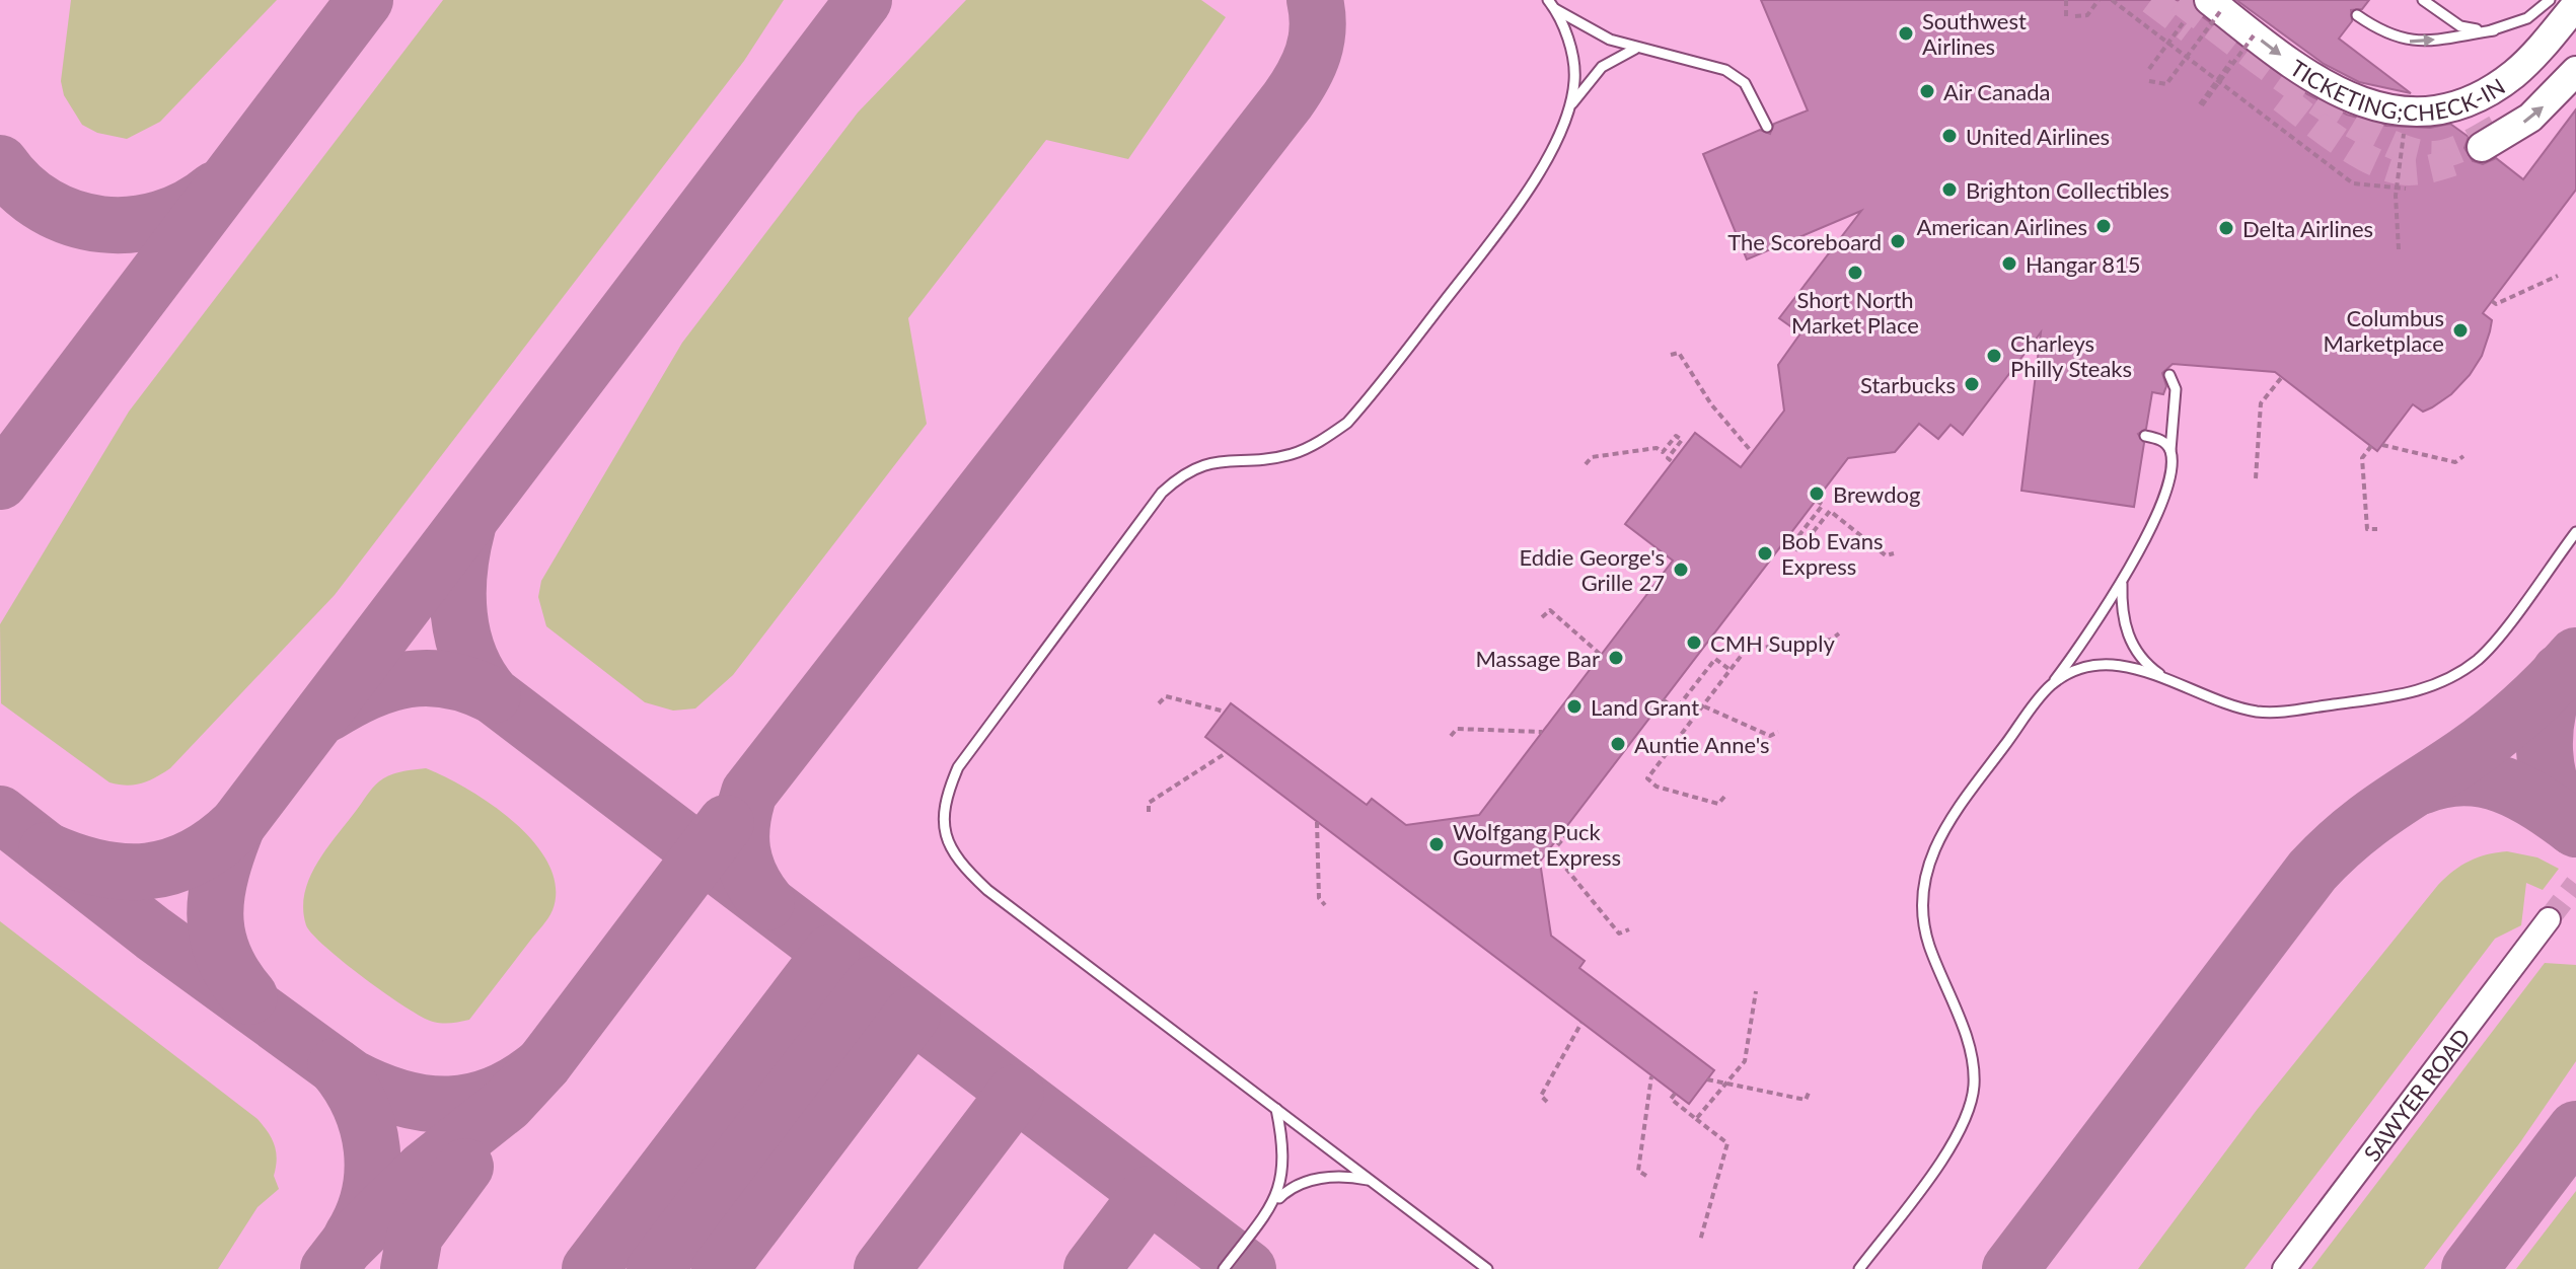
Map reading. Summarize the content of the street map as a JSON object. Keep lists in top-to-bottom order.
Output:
{
  "streets": {
    "main road": ["TICKETING;CHECK-IN"],
    "street": ["SAWYER ROAD"]
  },
  "one_way": ["TICKETING;CHECK-IN"],
  "places": [
    "Southwest Airlines",
    "Air Canada",
    "United Airlines",
    "Brighton Collectibles",
    "American Airlines",
    "Delta Airlines",
    "The Scoreboard",
    "Hangar 815",
    "Short North Market Place",
    "Columbus Marketplace",
    "Charleys Philly Steaks",
    "Starbucks",
    "Brewdog",
    "Bob Evans Express",
    "Eddie George's Grille 27",
    "CMH Supply",
    "Massage Bar",
    "Land Grant",
    "Auntie Anne's",
    "Wolfgang Puck Gourmet Express"
  ]
}
